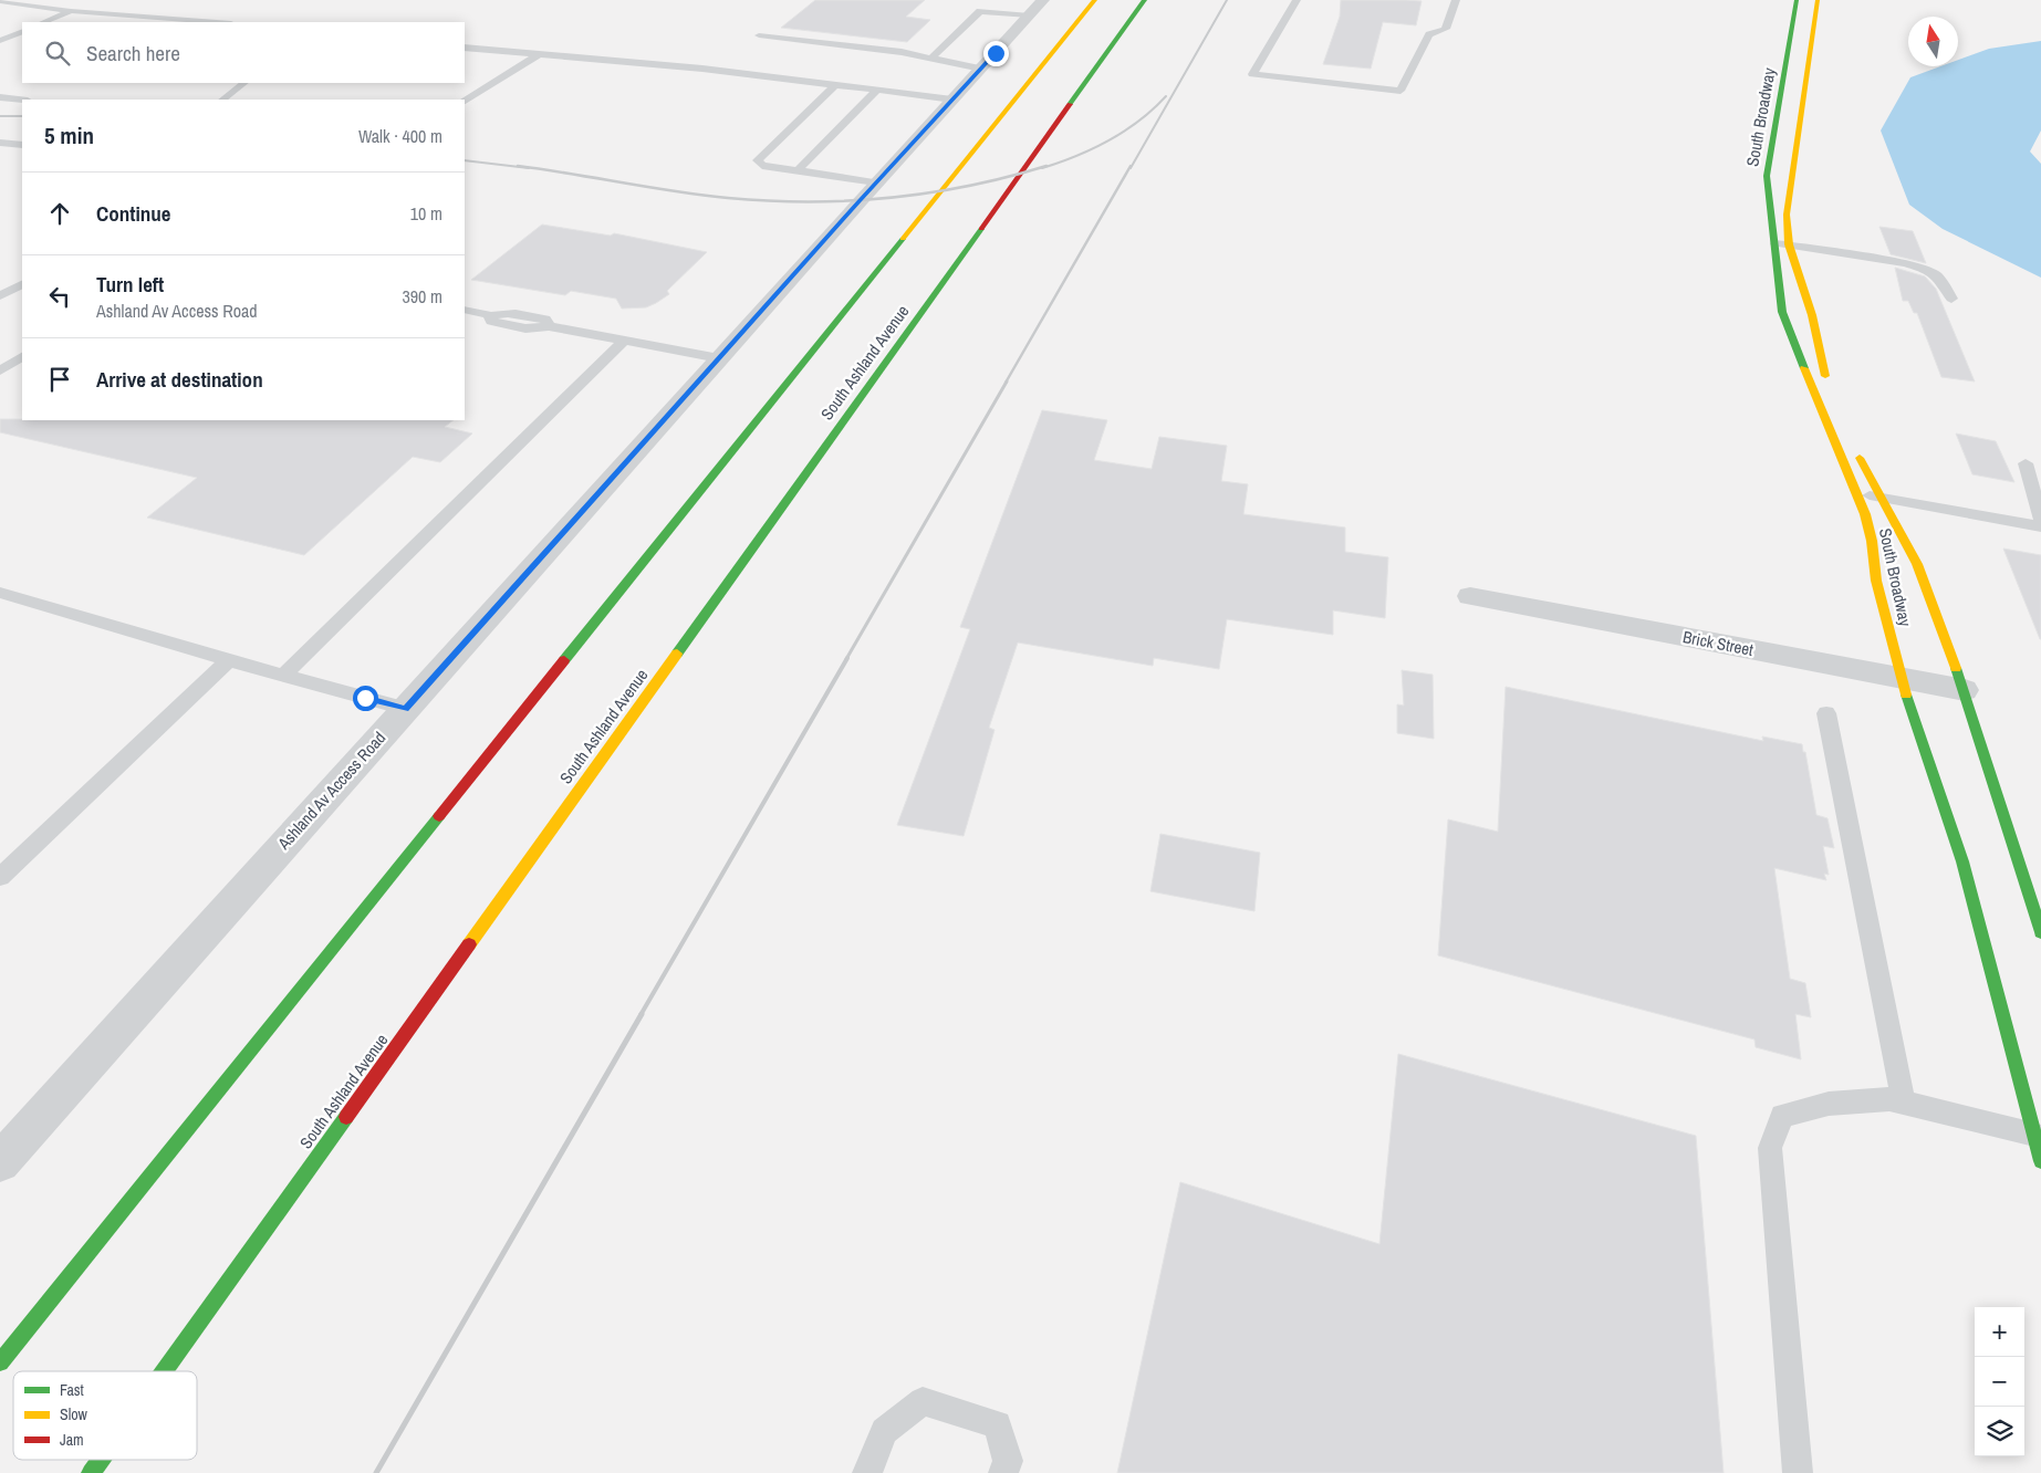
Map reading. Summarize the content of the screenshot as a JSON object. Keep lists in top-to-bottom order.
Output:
{
  "streets": {
    "main road": ["South Broadway", "South Ashland Avenue"],
    "street": ["Brick Street", "Ashland Av Access Road"]
  },
  "crossings": [
    ["South Broadway", "Brick Street"]
  ],
  "legend": ["Fast", "Slow", "Jam"],
  "north": "top",
  "page": {
    "search": "Search here",
    "heading": ["5 min", "Walk · 400 m"],
    "list": [
      ["Continue", "10 m"],
      ["Turn left", "Ashland Av Access Road", "390 m"],
      "Arrive at destination"
    ],
    "map_buttons": ["+", "−"]
  }
}
